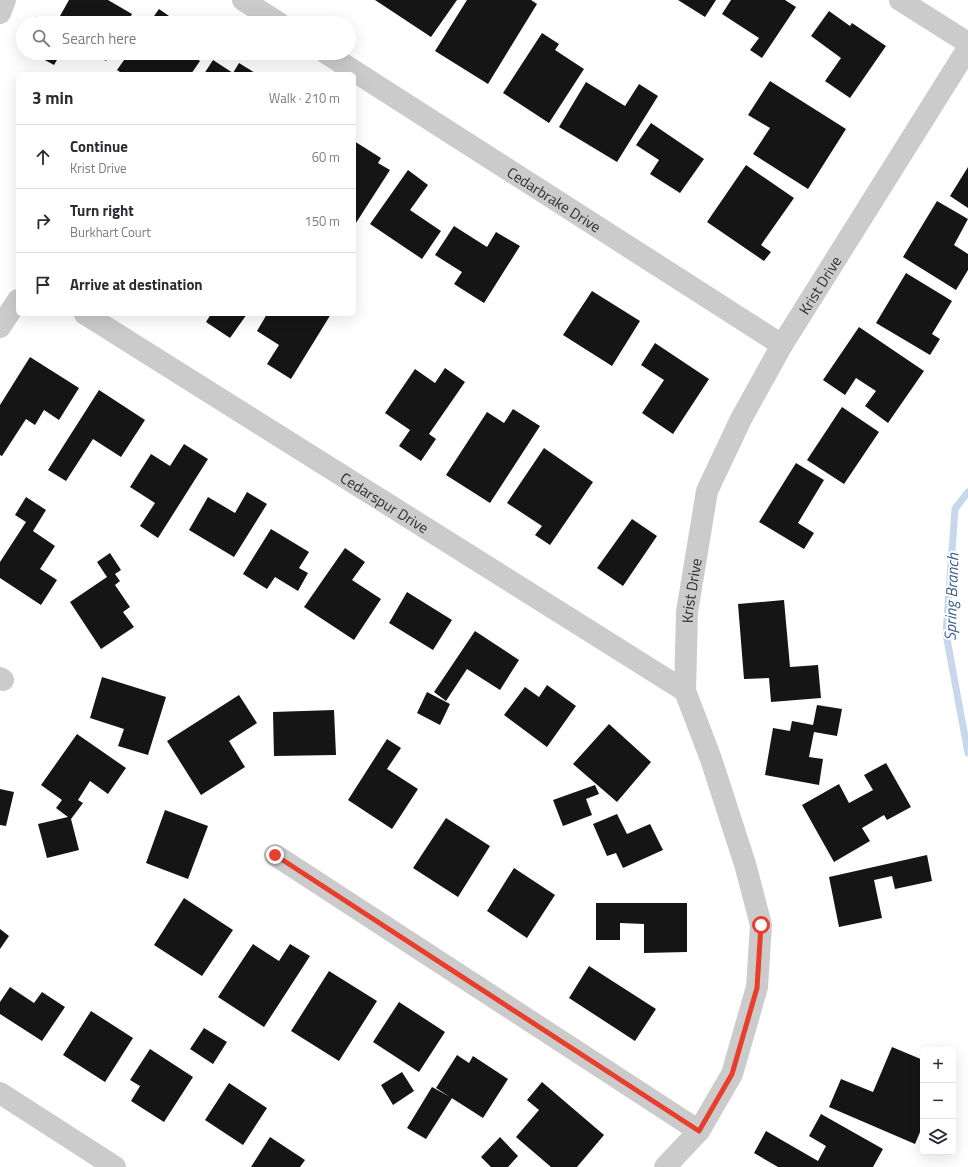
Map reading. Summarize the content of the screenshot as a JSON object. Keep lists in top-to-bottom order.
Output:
{
  "streets": {
    "street": ["Cedarbrake Drive", "Krist Drive", "Cedarspur Drive"]
  },
  "crossings": [
    ["Cedarbrake Drive", "Krist Drive"],
    ["Krist Drive", "Cedarspur Drive"]
  ],
  "water": ["Spring Branch"],
  "page": {
    "search": "Search here",
    "heading": ["3 min", "Walk · 210 m"],
    "list": [
      ["Continue", "Krist Drive", "60 m"],
      ["Turn right", "Burkhart Court", "150 m"],
      "Arrive at destination"
    ],
    "map_buttons": ["+", "−"]
  }
}
